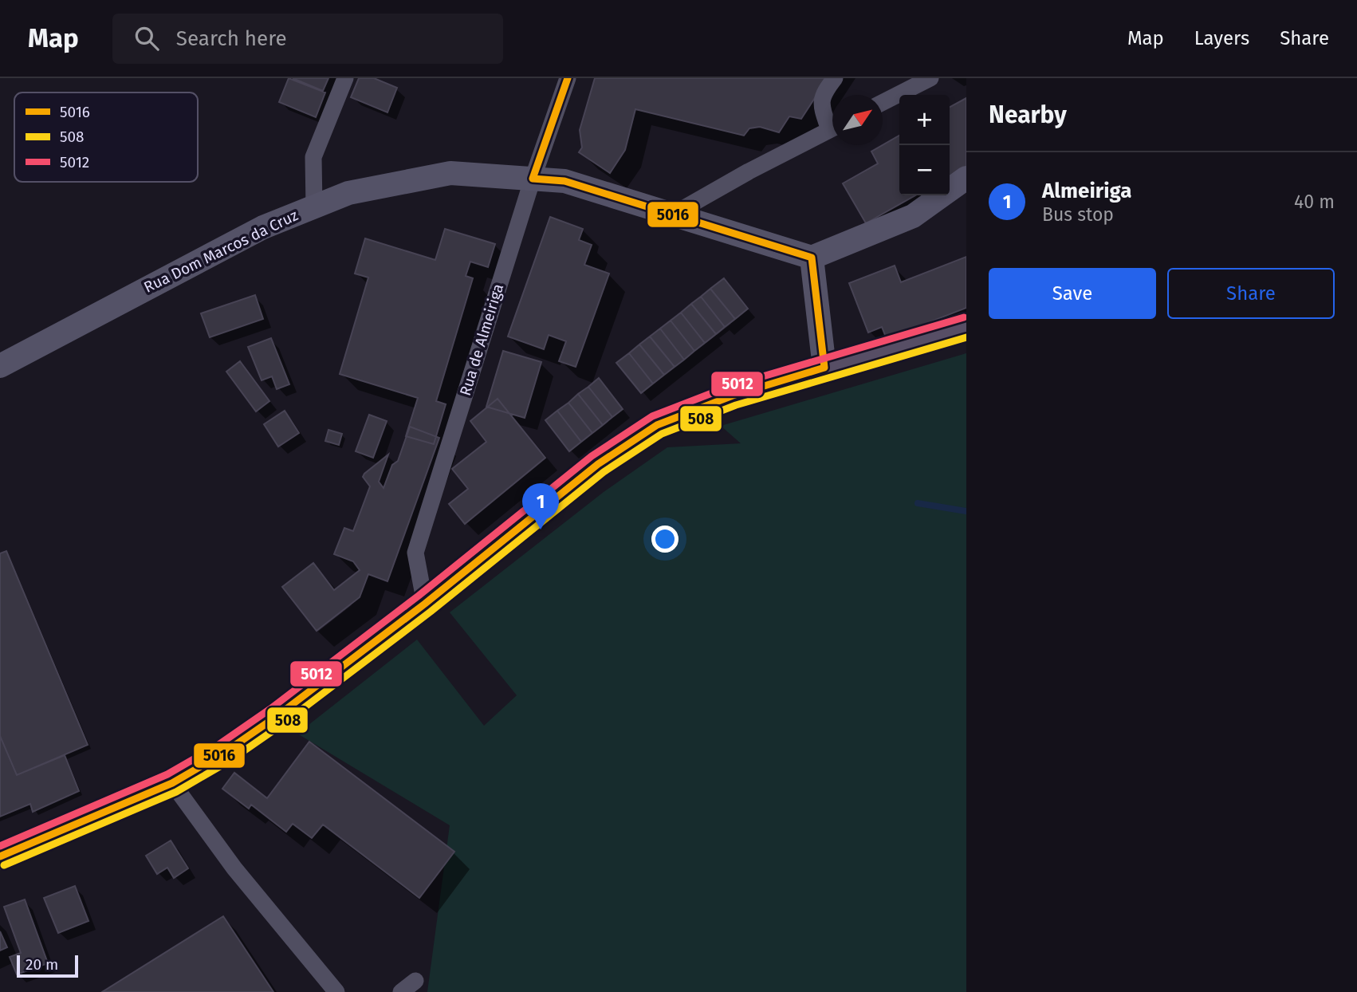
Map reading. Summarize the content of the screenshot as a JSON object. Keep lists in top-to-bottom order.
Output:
{
  "streets": {
    "street": ["Rua Dom Marcos da Cruz", "Rua de Almeiriga"]
  },
  "crossings": [
    ["Rua Dom Marcos da Cruz", "Rua de Almeiriga"]
  ],
  "lines": ["transit line 5016", "transit line 5012", "transit line 508"],
  "legend": ["5016", "508", "5012"],
  "scale_bar": "20 m",
  "north": "top right",
  "page": {
    "header": "Map",
    "search": "Search here",
    "nav": ["Map", "Layers", "Share"],
    "heading": "Nearby",
    "map_buttons": ["+", "−"],
    "list": [
      {
        "mark": "1",
        "name": "Almeiriga",
        "note": "Bus stop",
        "value": "40 m"
      }
    ],
    "buttons": ["Save", "Share"],
    "pins": "1",
    "scale": "20 m"
  }
}
